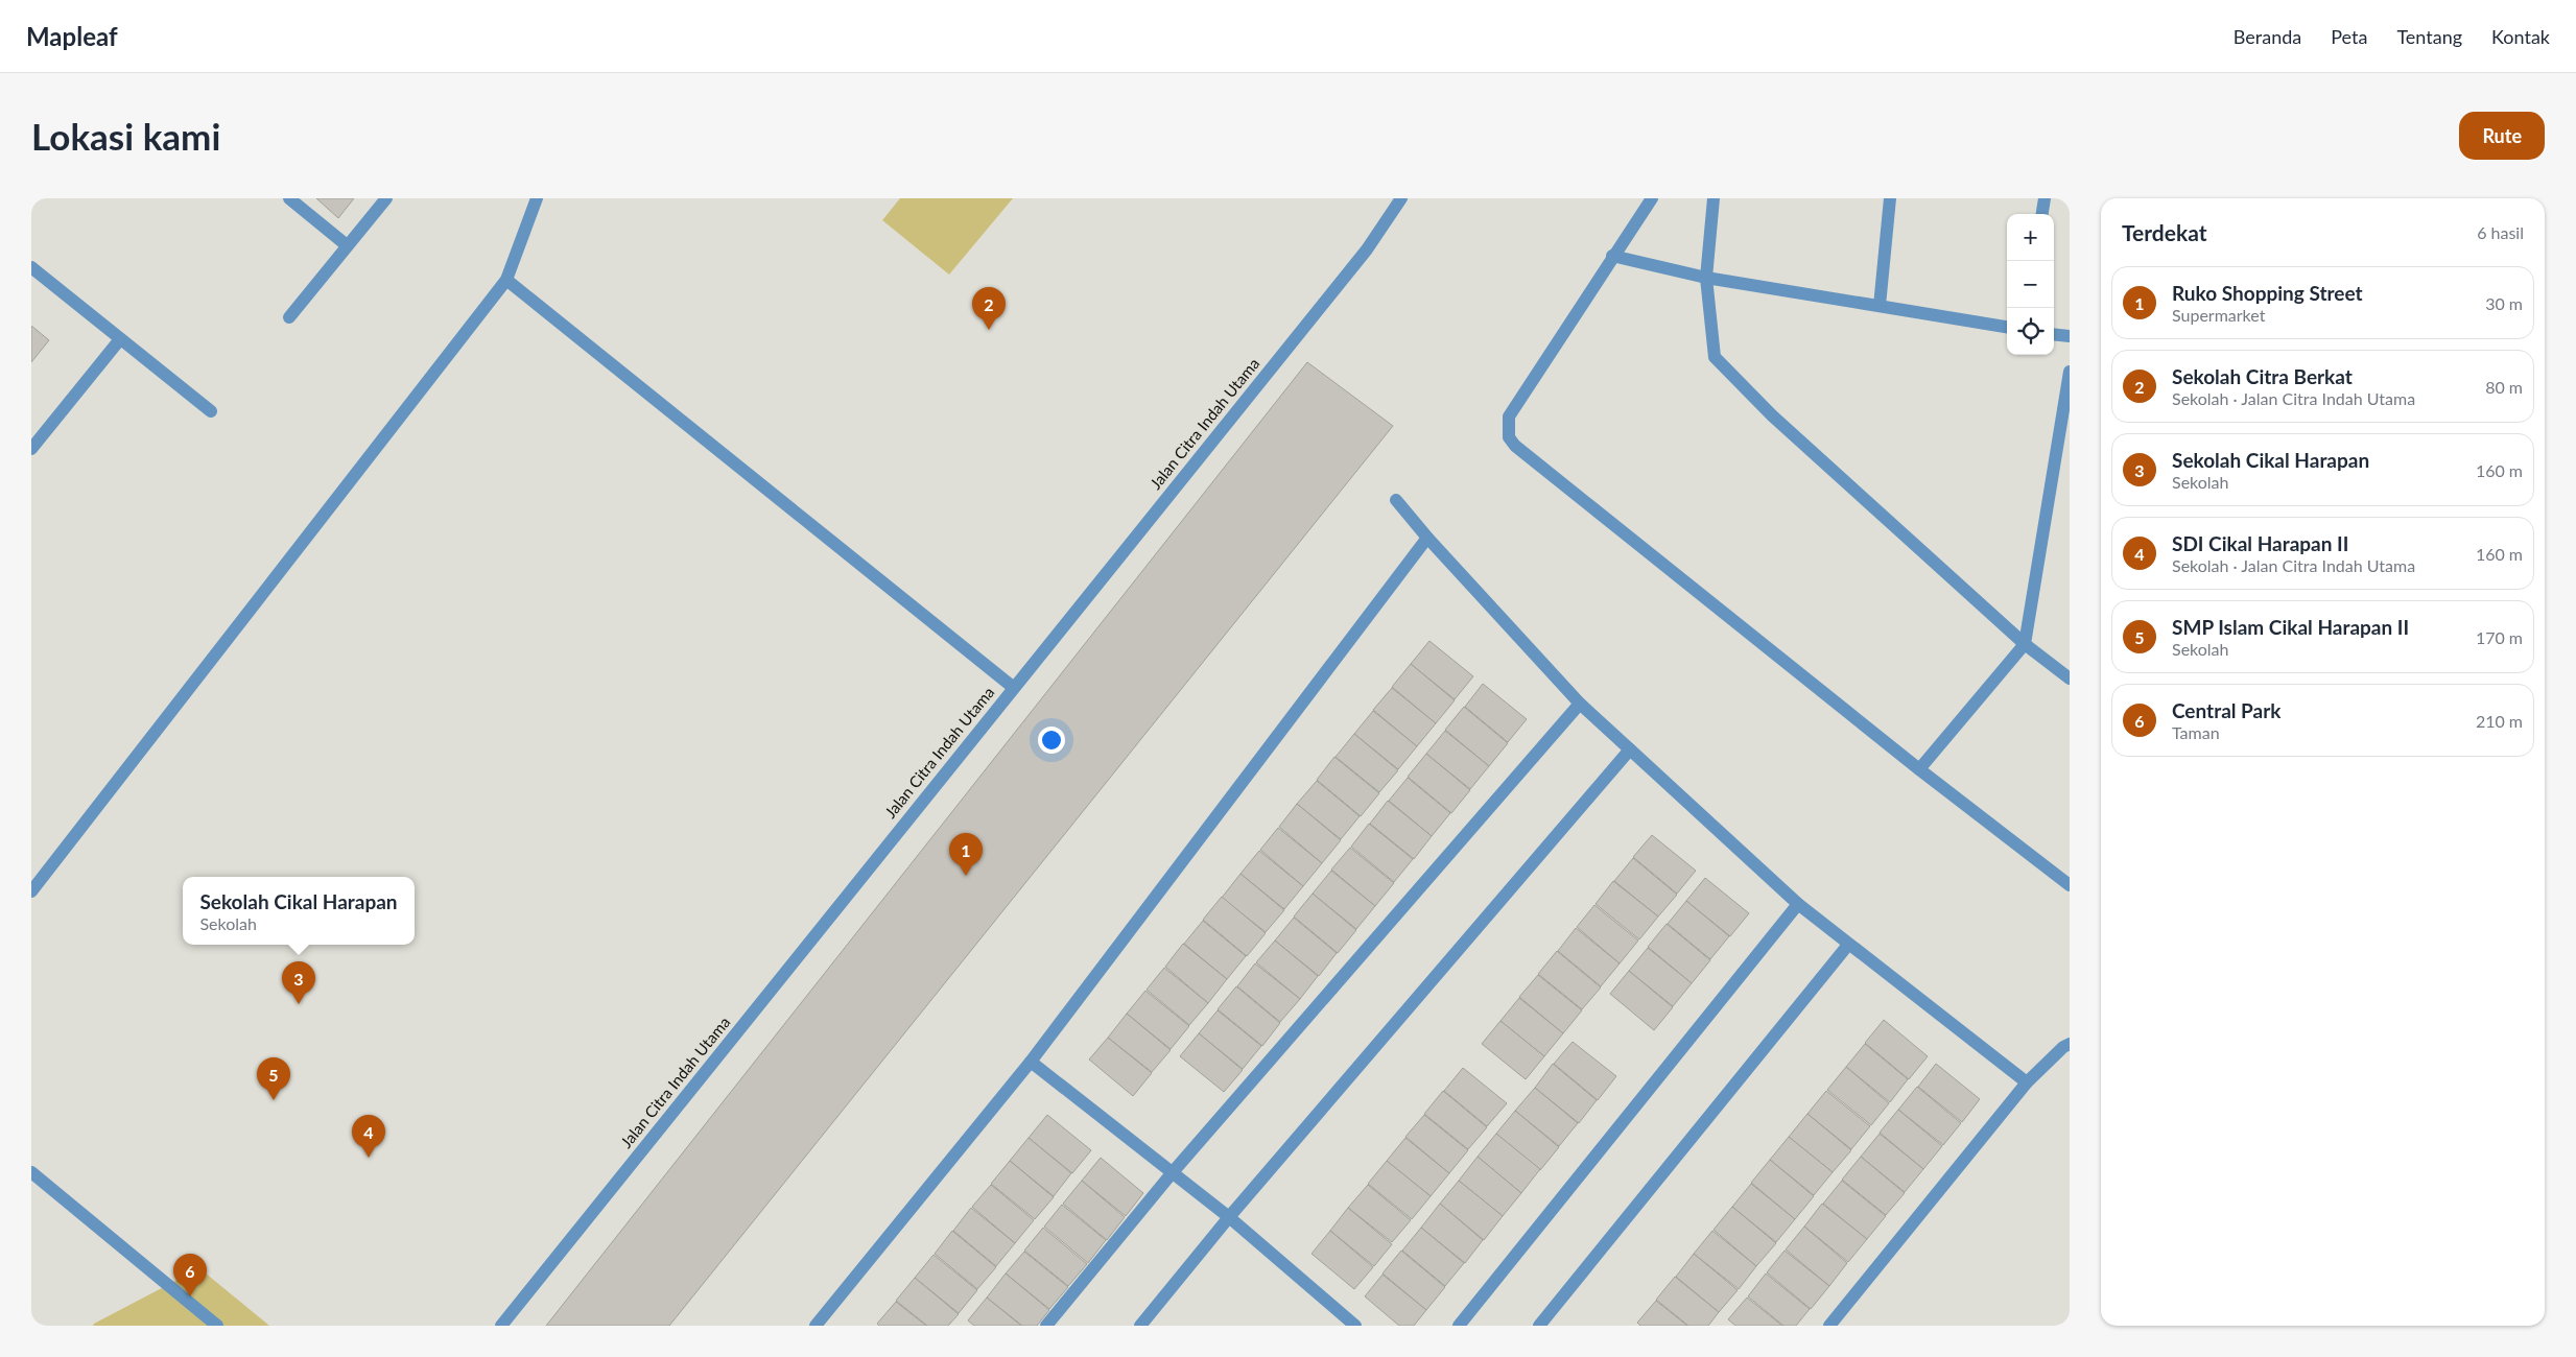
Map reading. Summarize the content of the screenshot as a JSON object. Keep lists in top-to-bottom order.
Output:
{
  "streets": {
    "street": ["Jalan Citra Indah Utama"]
  },
  "page": {
    "header": "Mapleaf",
    "nav": [
      "Beranda",
      "Peta",
      "Tentang",
      "Kontak"
    ],
    "buttons": "Rute",
    "title": "Lokasi kami",
    "heading": ["Terdekat", "6 hasil"],
    "map_buttons": ["+", "−"],
    "list": [
      {
        "mark": "1",
        "name": "Ruko Shopping Street",
        "note": "Supermarket",
        "value": "30 m"
      },
      {
        "mark": "2",
        "name": "Sekolah Citra Berkat",
        "note": "Sekolah · Jalan Citra Indah Utama",
        "value": "80 m"
      },
      {
        "mark": "3",
        "name": "Sekolah Cikal Harapan",
        "note": "Sekolah",
        "value": "160 m"
      },
      {
        "mark": "4",
        "name": "SDI Cikal Harapan II",
        "note": "Sekolah · Jalan Citra Indah Utama",
        "value": "160 m"
      },
      {
        "mark": "5",
        "name": "SMP Islam Cikal Harapan II",
        "note": "Sekolah",
        "value": "170 m"
      },
      {
        "mark": "6",
        "name": "Central Park",
        "note": "Taman",
        "value": "210 m"
      }
    ],
    "pins": [
      "2",
      "1",
      "3",
      "5",
      "4",
      "6"
    ],
    "popup": ["Sekolah Cikal Harapan", "Sekolah"]
  }
}
